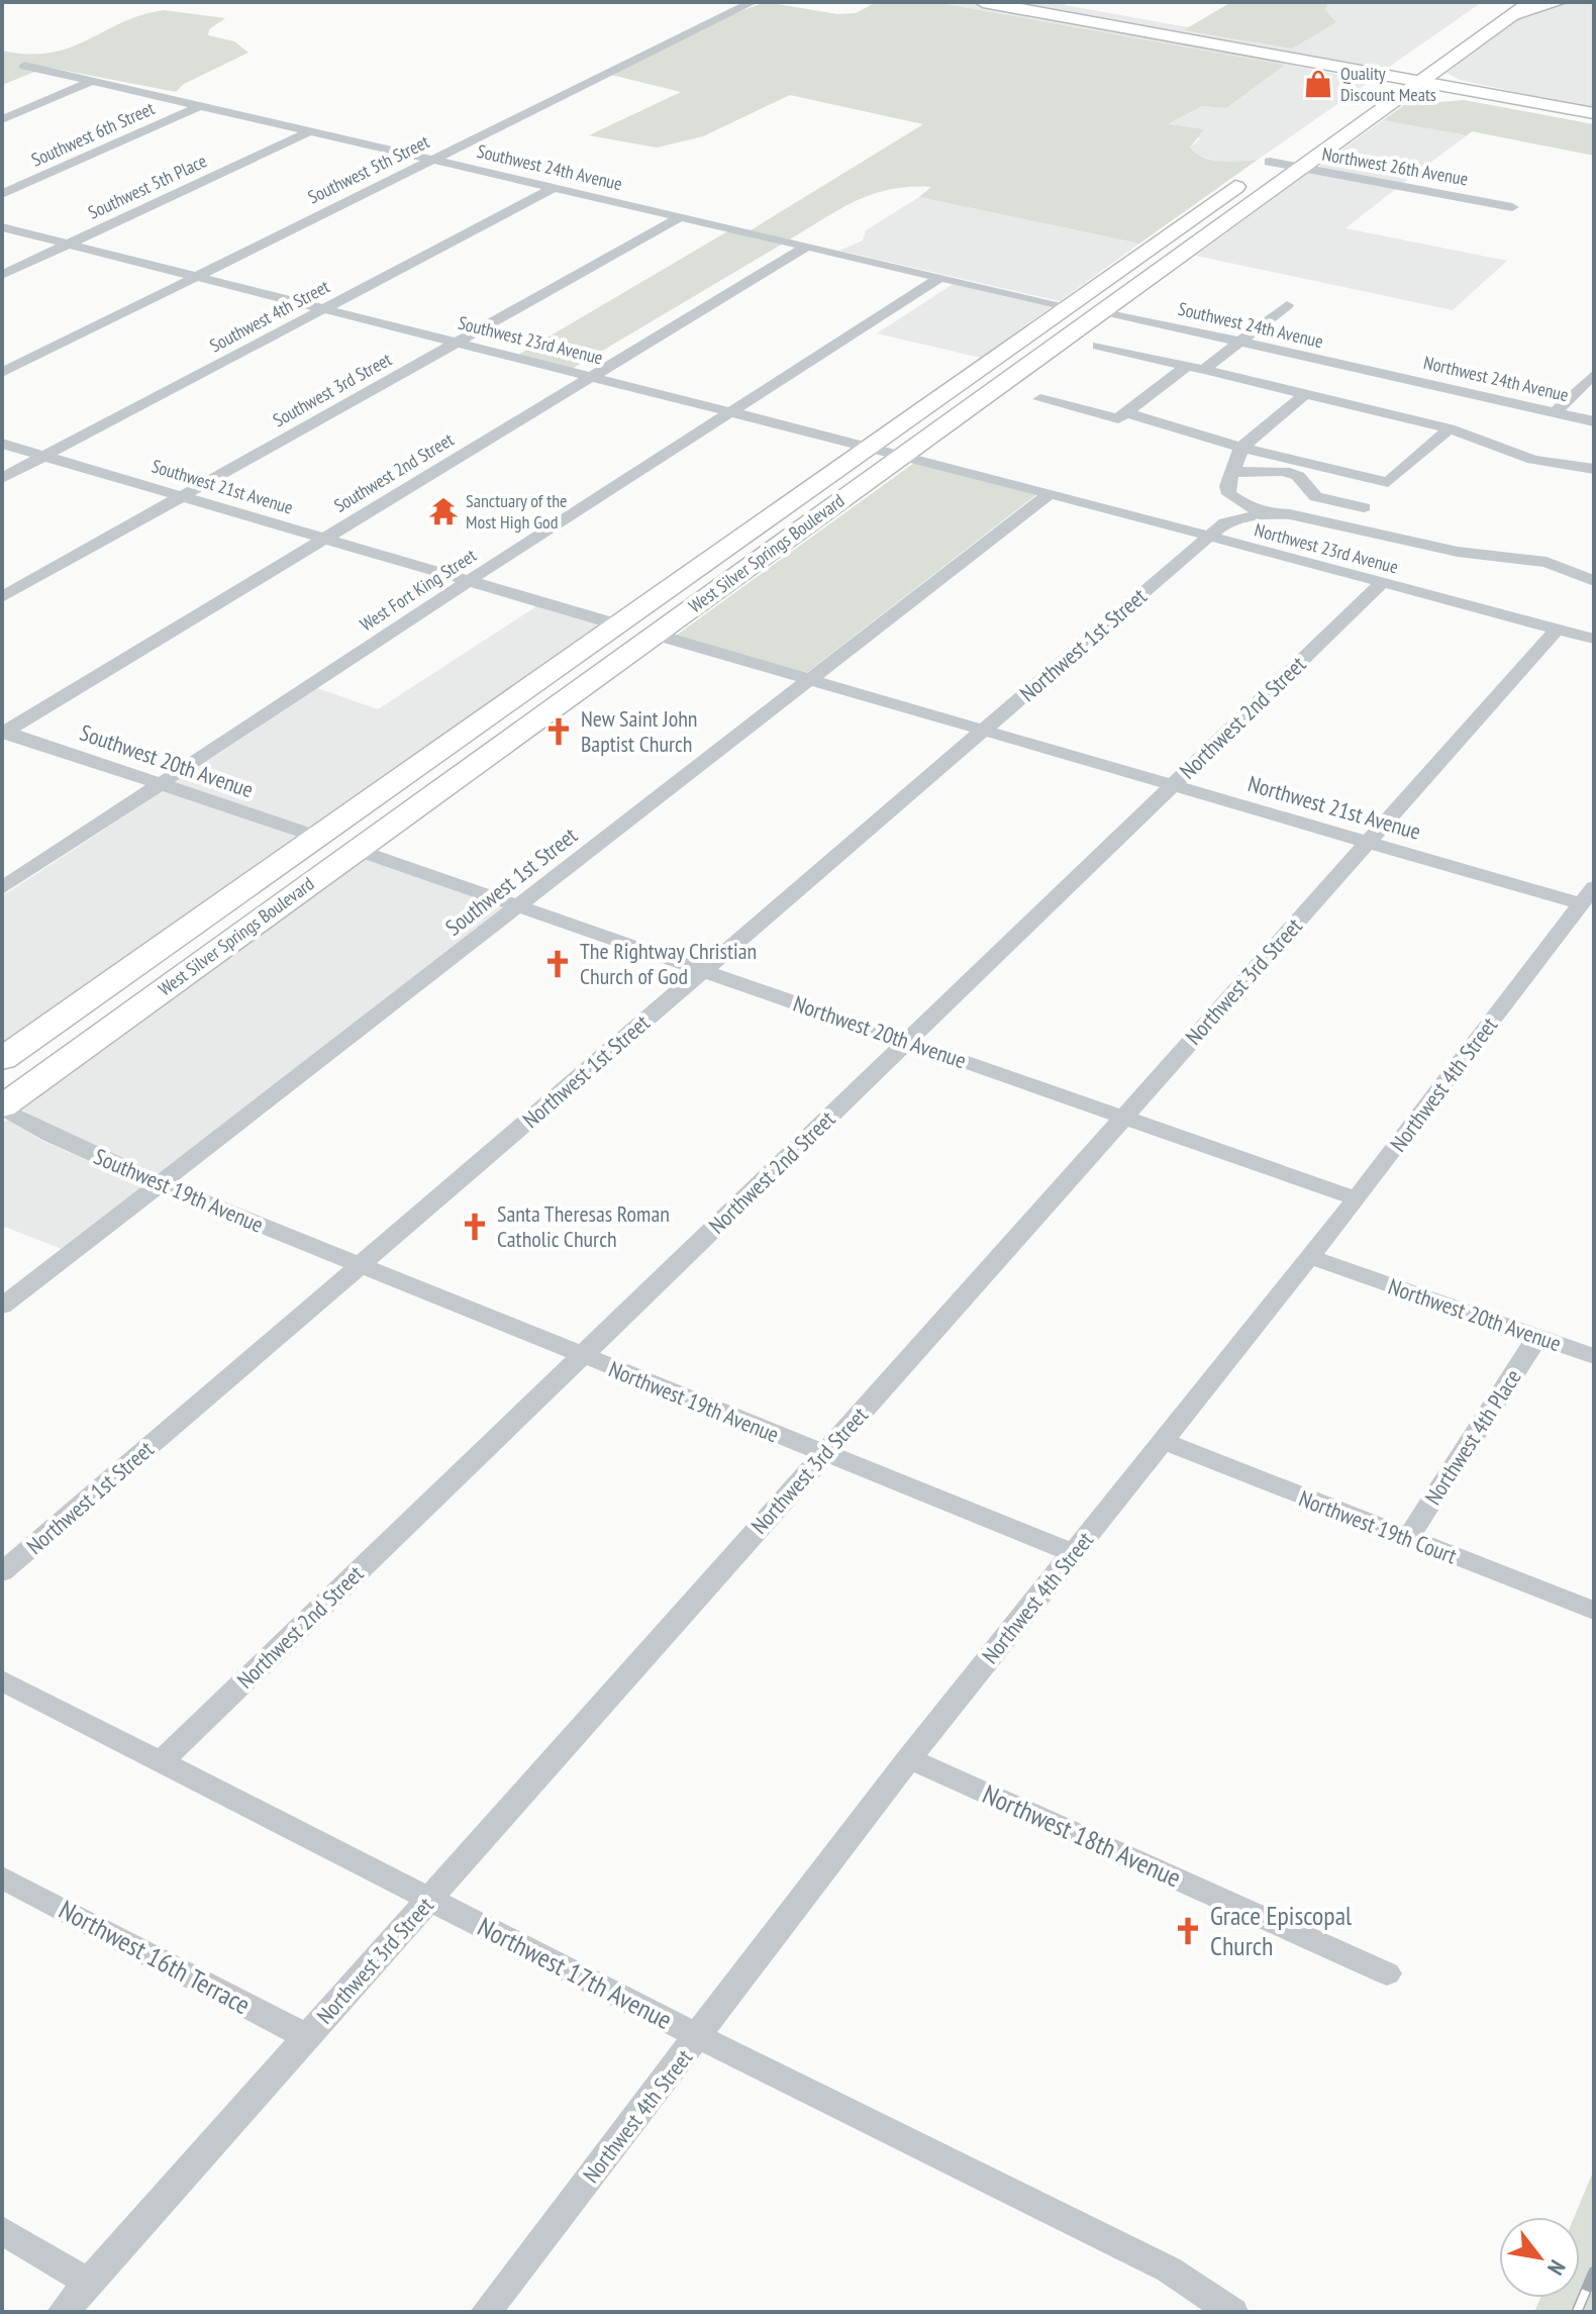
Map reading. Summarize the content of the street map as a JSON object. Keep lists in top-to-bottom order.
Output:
{
  "streets": {
    "main road": ["West Silver Springs Boulevard"],
    "street": [
      "Southwest 6th Street",
      "Northwest 26th Avenue",
      "Southwest 24th Avenue",
      "Southwest 5th Street",
      "Southwest 5th Place",
      "Southwest 4th Street",
      "Southwest 23rd Avenue",
      "Northwest 24th Avenue",
      "Southwest 3rd Street",
      "Southwest 2nd Street",
      "Southwest 21st Avenue",
      "Northwest 23rd Avenue",
      "West Fort King Street",
      "Northwest 1st Street",
      "Northwest 2nd Street",
      "Southwest 20th Avenue",
      "Northwest 21st Avenue",
      "Southwest 1st Street",
      "Northwest 3rd Street",
      "Northwest 20th Avenue",
      "Northwest 4th Street",
      "Southwest 19th Avenue",
      "Northwest 19th Avenue",
      "Northwest 4th Place",
      "Northwest 19th Court",
      "Northwest 18th Avenue",
      "Northwest 16th Terrace",
      "Northwest 17th Avenue"
    ]
  },
  "crossings": [
    ["Southwest 6th Street", "Southwest 24th Avenue"],
    ["Northwest 26th Avenue", "West Silver Springs Boulevard"],
    ["Southwest 24th Avenue", "Southwest 5th Street"],
    ["Southwest 24th Avenue", "Southwest 5th Place"],
    ["Southwest 24th Avenue", "Southwest 4th Street"],
    ["Southwest 24th Avenue", "Northwest 24th Avenue"],
    ["Southwest 24th Avenue", "Southwest 3rd Street"],
    ["Southwest 24th Avenue", "Southwest 2nd Street"],
    ["Southwest 24th Avenue", "West Silver Springs Boulevard"],
    ["Southwest 24th Avenue", "West Fort King Street"],
    ["Southwest 5th Street", "Southwest 23rd Avenue"],
    ["Southwest 5th Place", "Southwest 23rd Avenue"],
    ["Southwest 4th Street", "Southwest 23rd Avenue"],
    ["Southwest 4th Street", "Southwest 21st Avenue"],
    ["Southwest 23rd Avenue", "Southwest 3rd Street"],
    ["Southwest 23rd Avenue", "Southwest 2nd Street"],
    ["Southwest 23rd Avenue", "Northwest 23rd Avenue"],
    ["Southwest 23rd Avenue", "West Silver Springs Boulevard"],
    ["Southwest 23rd Avenue", "West Fort King Street"],
    ["Southwest 23rd Avenue", "Southwest 1st Street"],
    ["Southwest 3rd Street", "Southwest 21st Avenue"],
    ["Southwest 2nd Street", "Southwest 21st Avenue"],
    ["Southwest 2nd Street", "Southwest 20th Avenue"],
    ["Southwest 21st Avenue", "West Silver Springs Boulevard"],
    ["Southwest 21st Avenue", "West Fort King Street"],
    ["Northwest 23rd Avenue", "Northwest 1st Street"],
    ["Northwest 23rd Avenue", "Northwest 2nd Street"],
    ["Northwest 23rd Avenue", "Southwest 1st Street"],
    ["Northwest 23rd Avenue", "Northwest 3rd Street"],
    ["West Silver Springs Boulevard", "Southwest 20th Avenue"],
    ["West Silver Springs Boulevard", "Northwest 21st Avenue"],
    ["West Silver Springs Boulevard", "Northwest 20th Avenue"],
    ["West Silver Springs Boulevard", "Southwest 19th Avenue"],
    ["West Fort King Street", "Southwest 20th Avenue"],
    ["Northwest 1st Street", "Northwest 21st Avenue"],
    ["Northwest 1st Street", "Northwest 20th Avenue"],
    ["Northwest 1st Street", "Southwest 19th Avenue"],
    ["Northwest 1st Street", "Northwest 19th Avenue"],
    ["Northwest 2nd Street", "Northwest 21st Avenue"],
    ["Northwest 2nd Street", "Northwest 20th Avenue"],
    ["Northwest 2nd Street", "Northwest 19th Avenue"],
    ["Northwest 2nd Street", "Northwest 17th Avenue"],
    ["Northwest 21st Avenue", "Southwest 1st Street"],
    ["Northwest 21st Avenue", "Northwest 3rd Street"],
    ["Northwest 21st Avenue", "Northwest 4th Street"],
    ["Southwest 1st Street", "Northwest 20th Avenue"],
    ["Southwest 1st Street", "Southwest 19th Avenue"],
    ["Northwest 3rd Street", "Northwest 20th Avenue"],
    ["Northwest 3rd Street", "Northwest 19th Avenue"],
    ["Northwest 3rd Street", "Northwest 16th Terrace"],
    ["Northwest 3rd Street", "Northwest 17th Avenue"],
    ["Northwest 20th Avenue", "Northwest 4th Street"],
    ["Northwest 20th Avenue", "Northwest 4th Place"],
    ["Northwest 4th Street", "Northwest 19th Avenue"],
    ["Northwest 4th Street", "Northwest 19th Court"],
    ["Northwest 4th Street", "Northwest 18th Avenue"],
    ["Northwest 4th Street", "Northwest 17th Avenue"],
    ["Southwest 19th Avenue", "Northwest 19th Avenue"],
    ["Northwest 4th Place", "Northwest 19th Court"]
  ],
  "places": {
    "shop": ["Quality Discount Meats"],
    "temple": ["Sanctuary of the Most High God"],
    "church": [
      "New Saint John Baptist Church",
      "The Rightway Christian Church of God",
      "Santa Theresas Roman Catholic Church",
      "Grace Episcopal Church"
    ]
  },
  "north": "bottom right"
}
